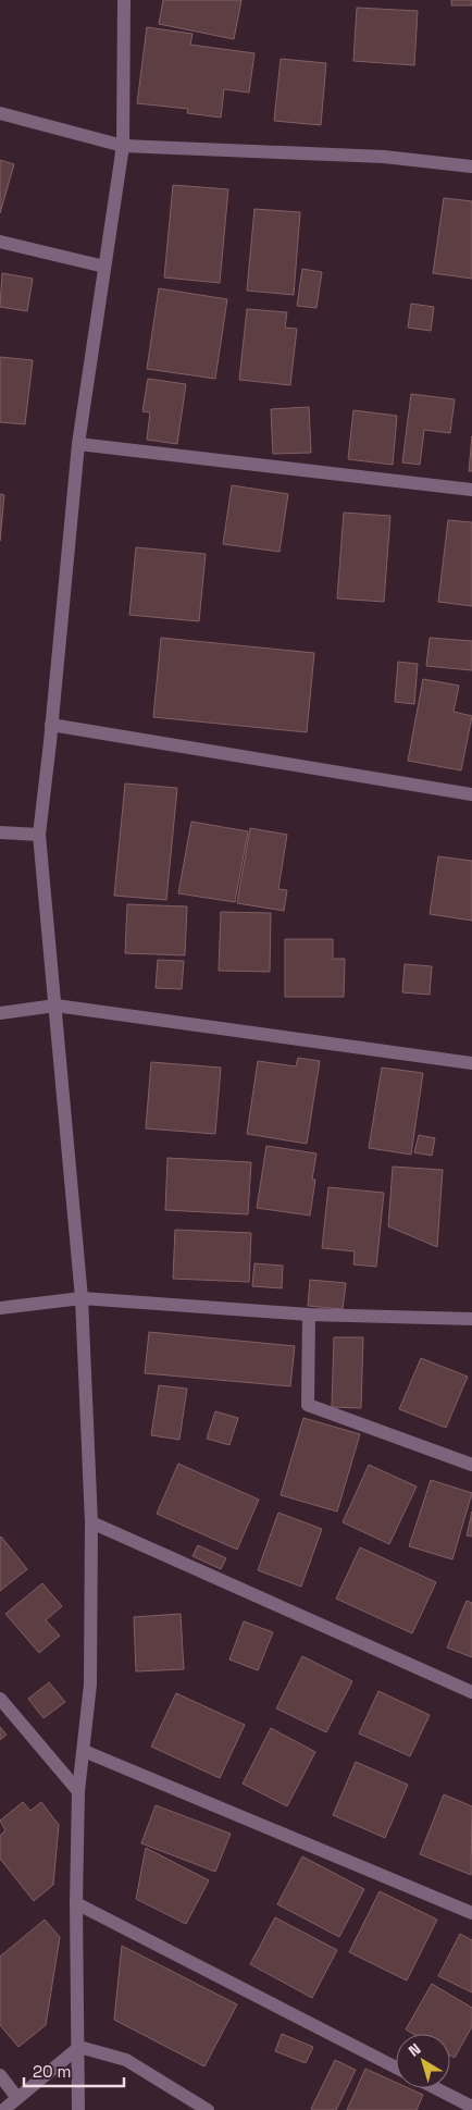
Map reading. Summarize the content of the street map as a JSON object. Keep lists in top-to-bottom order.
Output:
{
  "scale_bar": "20 m",
  "north": "top left"
}
